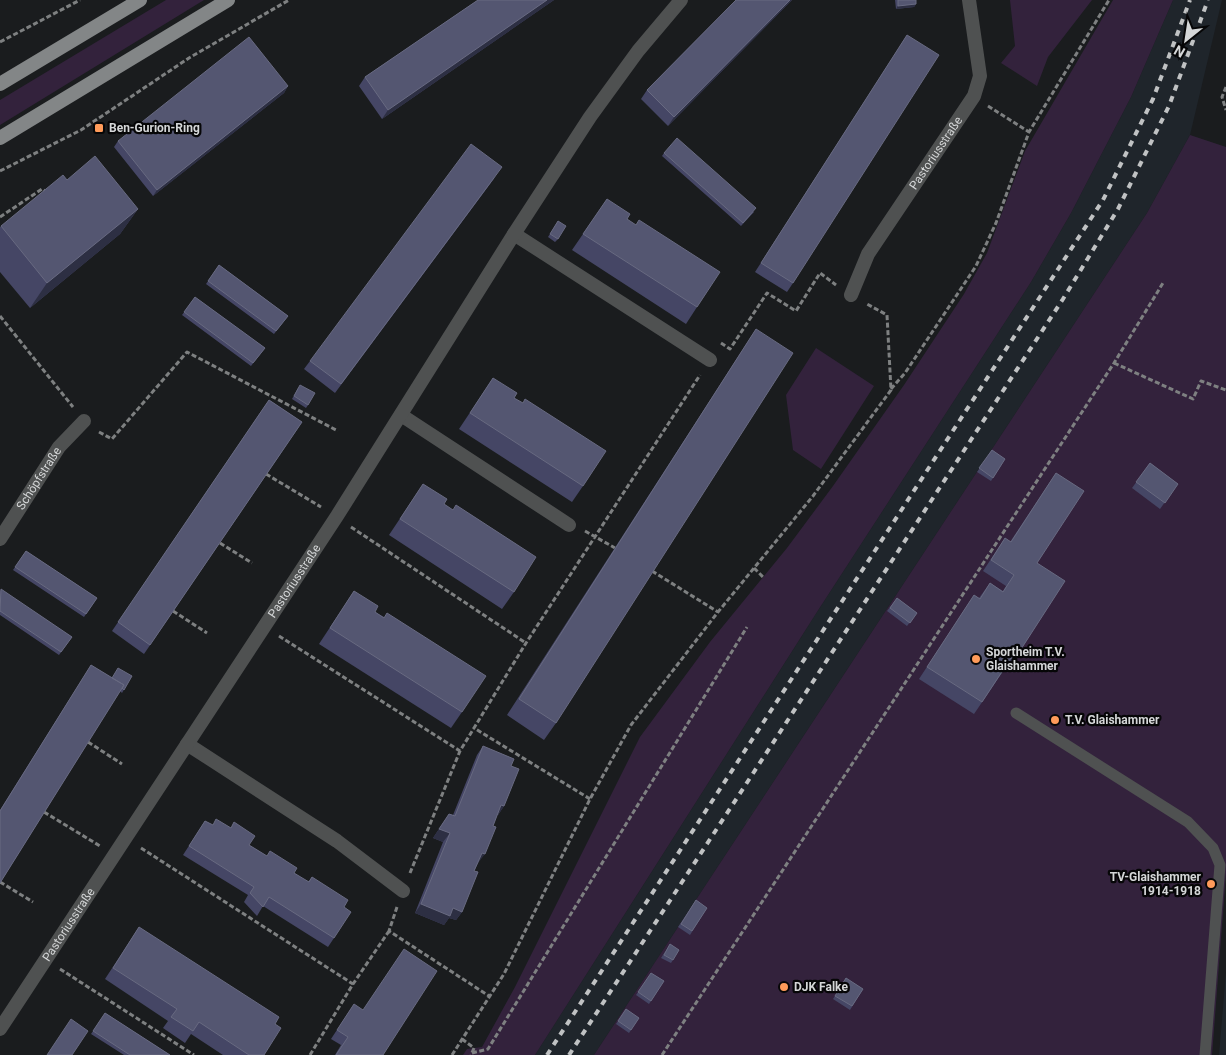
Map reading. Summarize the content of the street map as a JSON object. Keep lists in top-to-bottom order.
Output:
{
  "streets": {
    "street": ["Pastoriusstraße", "Schöpfstraße"]
  },
  "places": {
    "transit": ["Ben-Gurion-Ring"],
    "other": [
      "Sportheim T.V. Glaishammer",
      "T.V. Glaishammer",
      "TV-Glaishammer 1914-1918",
      "DJK Falke"
    ]
  },
  "north": "bottom left"
}
